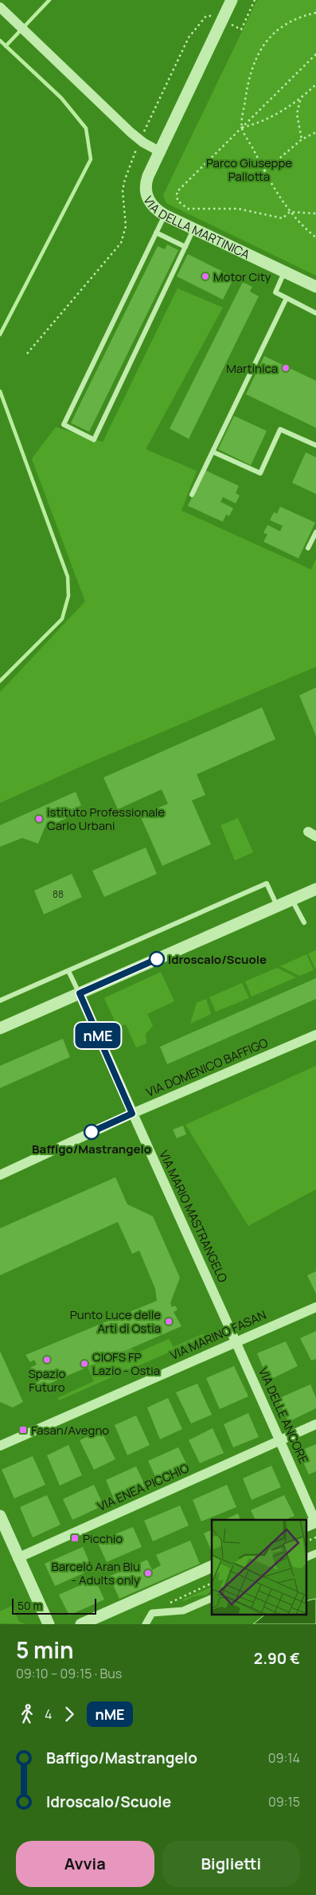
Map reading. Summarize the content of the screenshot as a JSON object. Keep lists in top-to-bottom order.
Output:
{
  "streets": {
    "street": [
      "VIA DELLA MARTINICA",
      "VIA DOMENICO BAFFIGO",
      "VIA MARIO MASTRANGELO",
      "VIA MARINO FASAN",
      "VIA DELLE ANCORE",
      "VIA ENEA PICCHIO"
    ]
  },
  "crossings": [
    ["VIA DOMENICO BAFFIGO", "VIA MARIO MASTRANGELO"],
    ["VIA MARIO MASTRANGELO", "VIA MARINO FASAN"],
    ["VIA MARIO MASTRANGELO", "VIA DELLE ANCORE"],
    ["VIA MARINO FASAN", "VIA DELLE ANCORE"],
    ["VIA DELLE ANCORE", "VIA ENEA PICCHIO"]
  ],
  "parks": ["Parco Giuseppe Pallotta"],
  "places": {
    "other": [
      "Motor City",
      "Martinica",
      "istituto Professionale Carlo Urbani",
      "Idroscalo/Scuole",
      "Baffigo/Mastrangelo",
      "Punto Luce delle Arti di Ostia",
      "Spazio Futuro",
      "CIOFS FP Lazio - Ostia",
      "Barceló Aran Blu - Adults only"
    ],
    "transit": ["Fasan/Avegno", "Picchio"]
  },
  "lines": ["bus line nME"],
  "house_numbers": ["88"],
  "scale_bar": "50 m",
  "page": {
    "on_map": "nME",
    "scale": "50 m",
    "heading": ["5 min", "09:10 – 09:15 · Bus", "2.90 €"],
    "legs": ["4", "nME"],
    "list": [
      {
        "name": "Baffigo/Mastrangelo",
        "value": "09:14"
      },
      {
        "name": "Idroscalo/Scuole",
        "value": "09:15"
      }
    ],
    "buttons": ["Avvia", "Biglietti"]
  }
}
